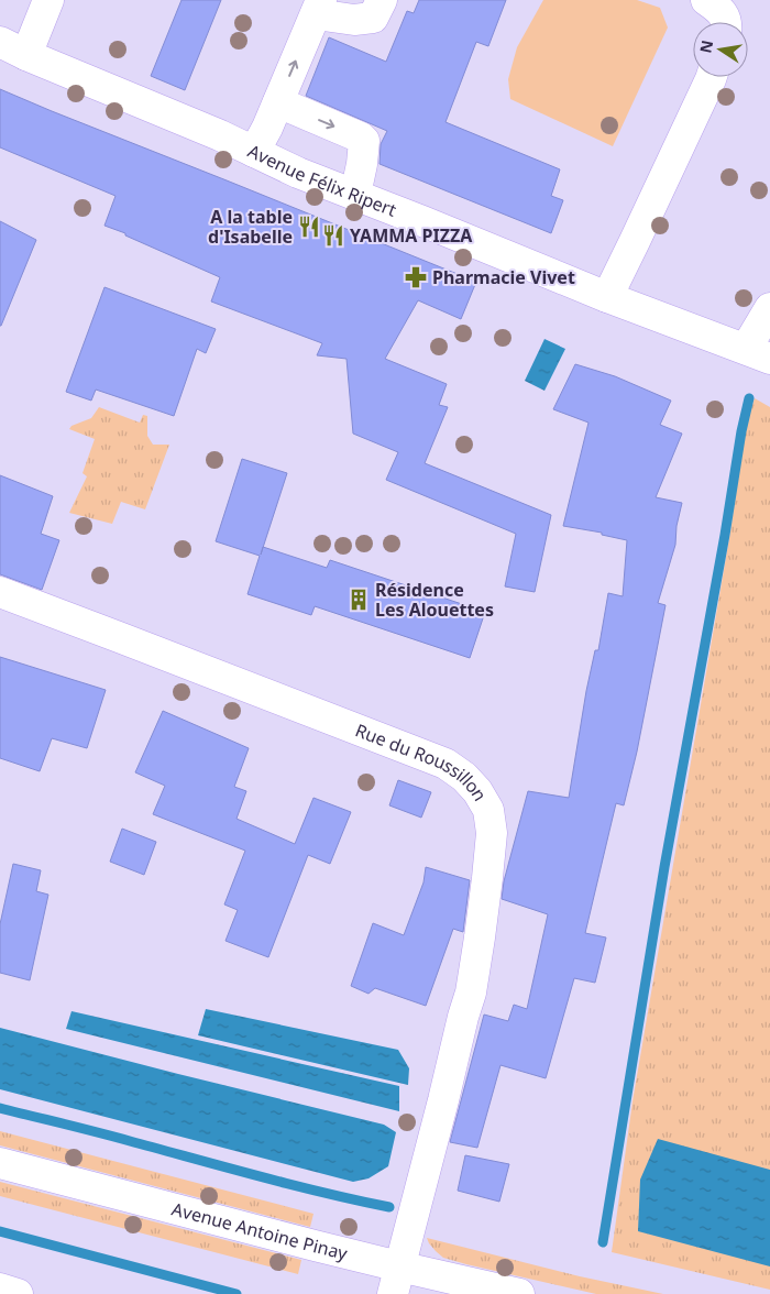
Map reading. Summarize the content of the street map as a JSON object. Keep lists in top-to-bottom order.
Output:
{
  "streets": {
    "street": ["Avenue Félix Ripert", "Rue du Roussillon", "Avenue Antoine Pinay"]
  },
  "crossings": [
    ["Rue du Roussillon", "Avenue Antoine Pinay"]
  ],
  "places": {
    "restaurant": ["A la table d'Isabelle", "YAMMA PIZZA"],
    "pharmacy": ["Pharmacie Vivet"],
    "building": ["Résidence Les Alouettes"]
  },
  "north": "left"
}
